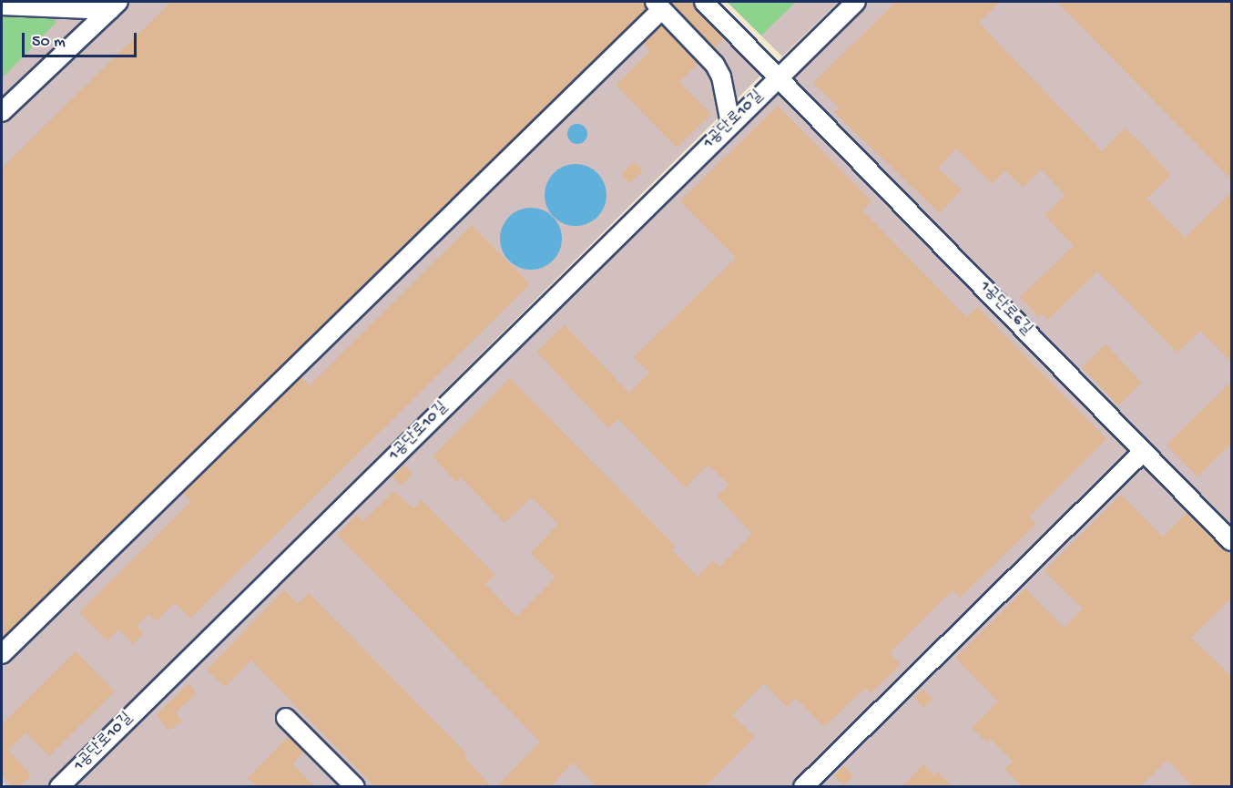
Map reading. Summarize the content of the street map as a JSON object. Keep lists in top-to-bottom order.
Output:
{
  "streets": {
    "street": ["1공단로10길", "1공단로6길"]
  },
  "crossings": [
    ["1공단로10길", "1공단로6길"]
  ],
  "scale_bar": "50 m"
}
